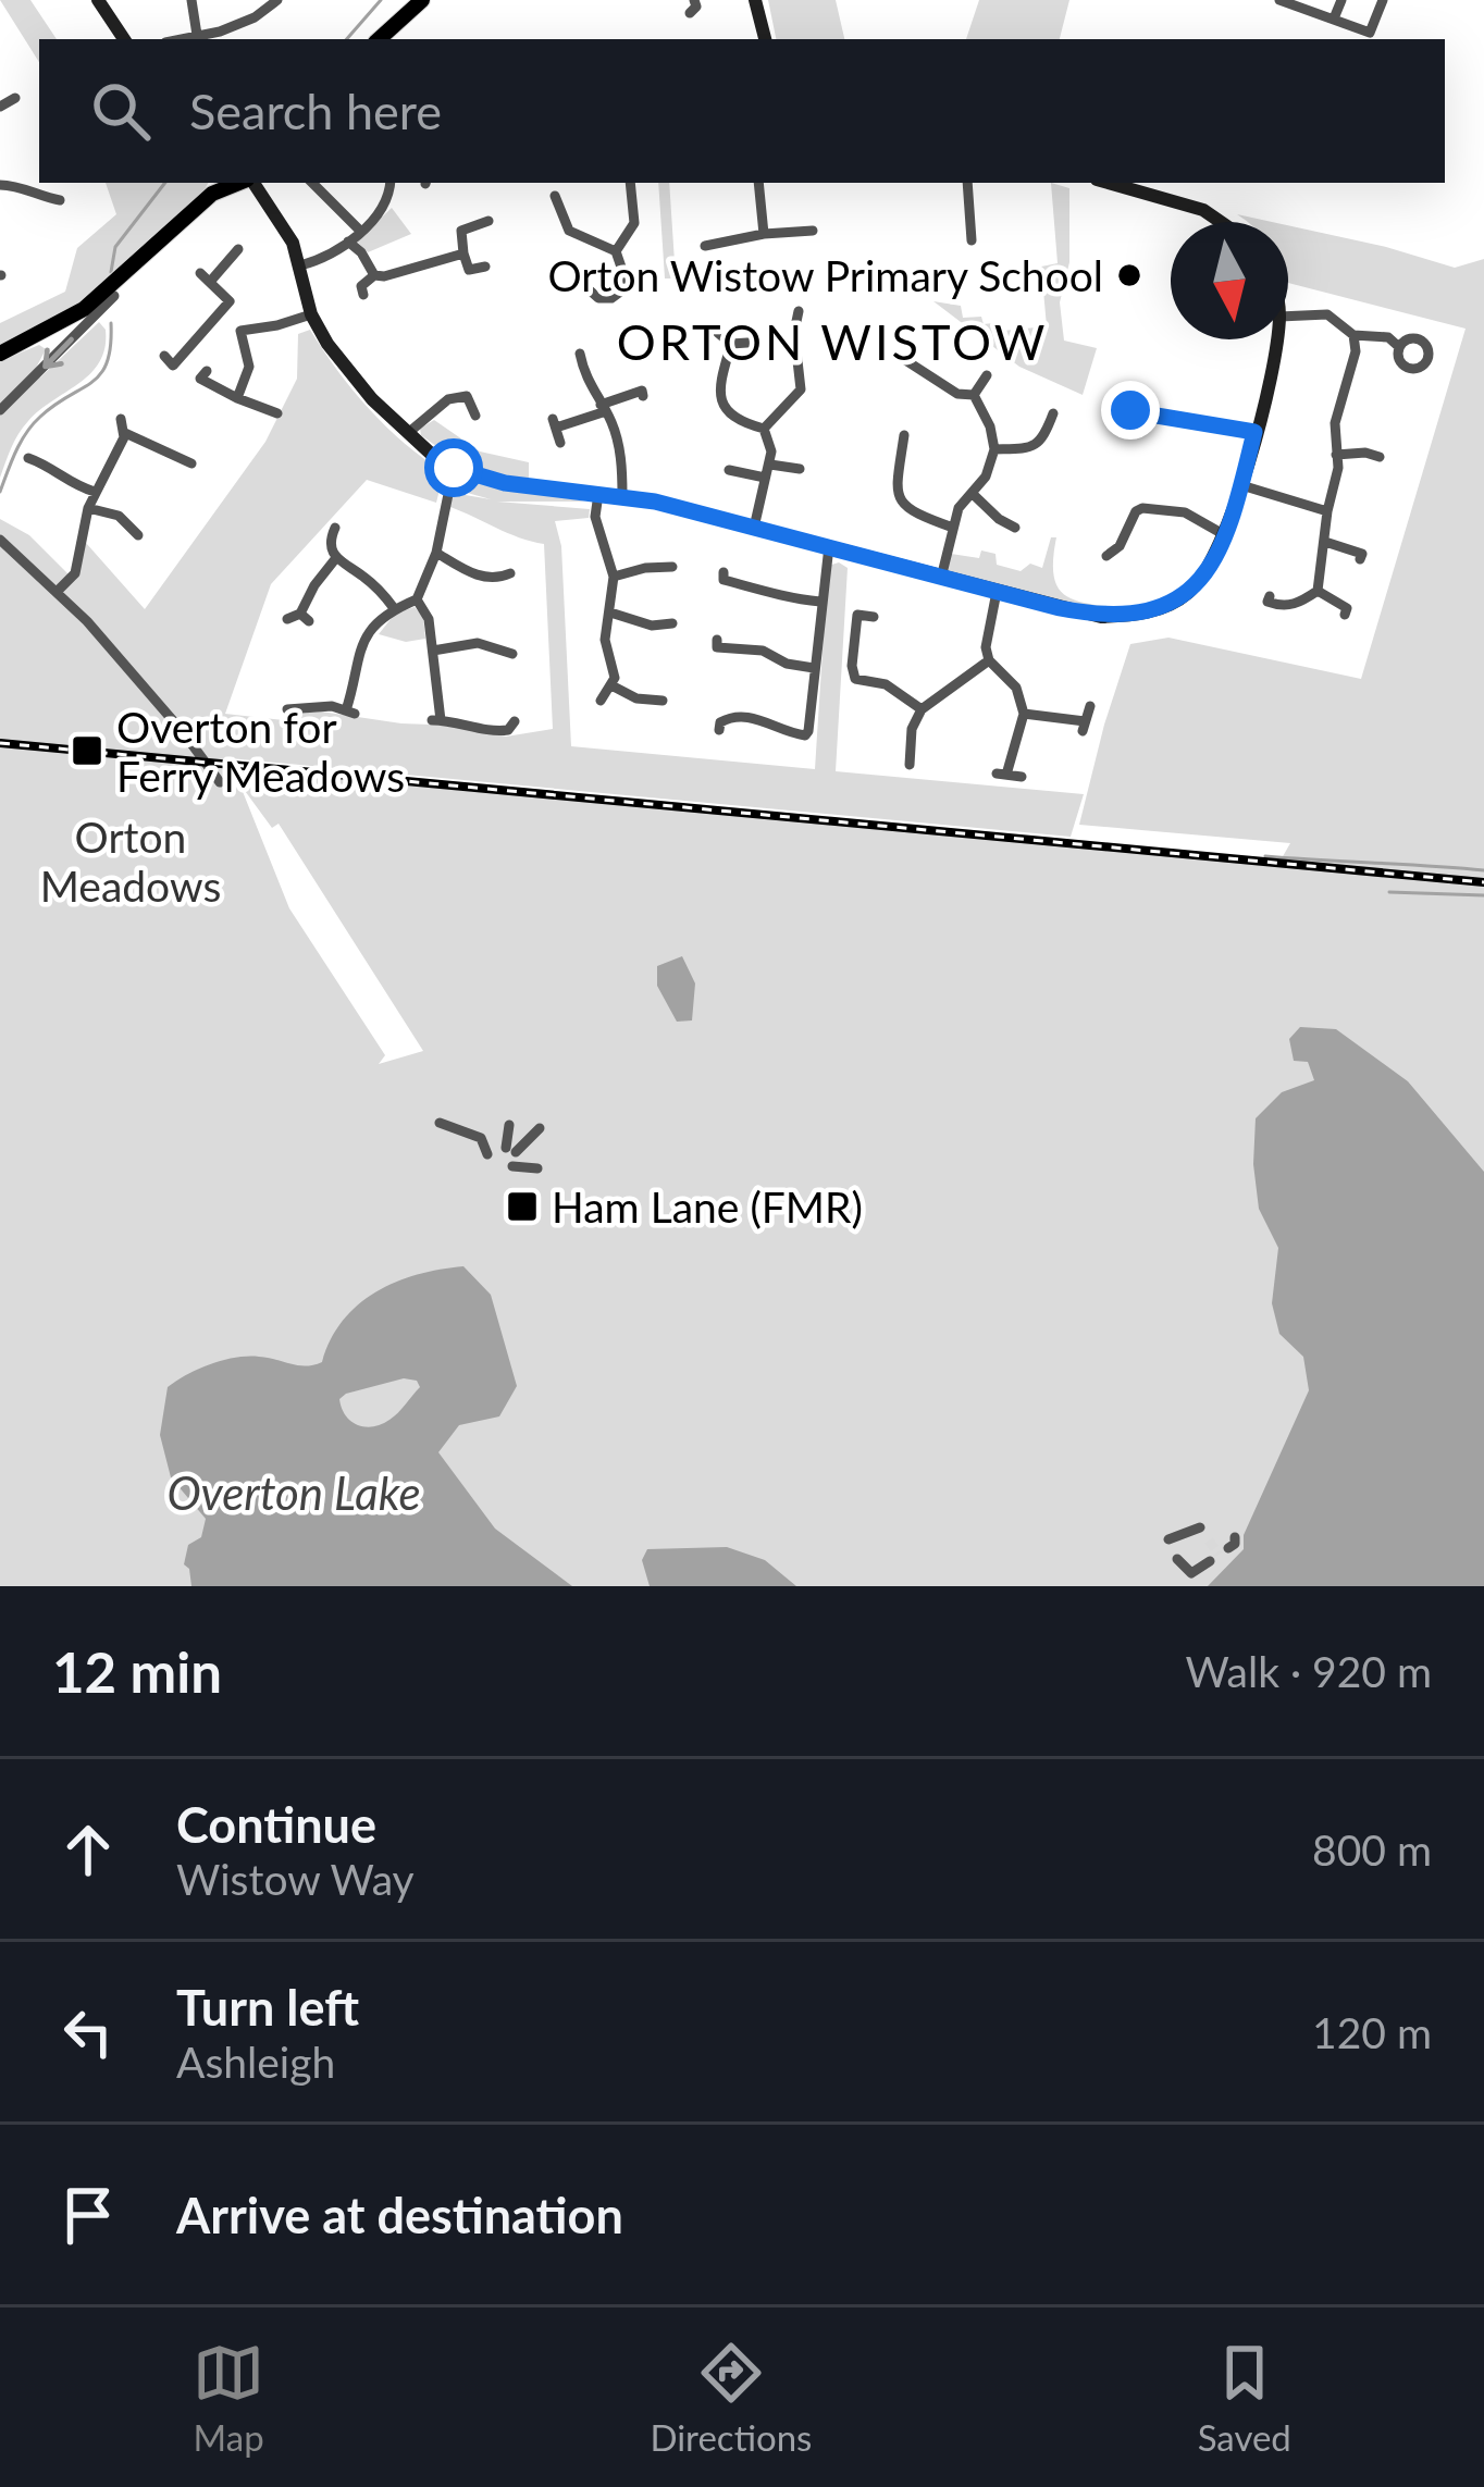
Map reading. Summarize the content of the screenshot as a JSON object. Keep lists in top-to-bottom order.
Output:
{
  "districts": ["ORTON WISTOW"],
  "water": ["Overton Lake"],
  "parks": ["Orton Meadows"],
  "places": {
    "other": ["Orton Wistow Primary School"],
    "transit": ["Overton for Ferry Meadows", "Ham Lane (FMR)"]
  },
  "north": "bottom",
  "page": {
    "search": "Search here",
    "heading": ["12 min", "Walk · 920 m"],
    "list": [
      ["Continue", "Wistow Way", "800 m"],
      ["Turn left", "Ashleigh", "120 m"],
      "Arrive at destination"
    ],
    "nav": ["Map", "Directions", "Saved"]
  }
}
